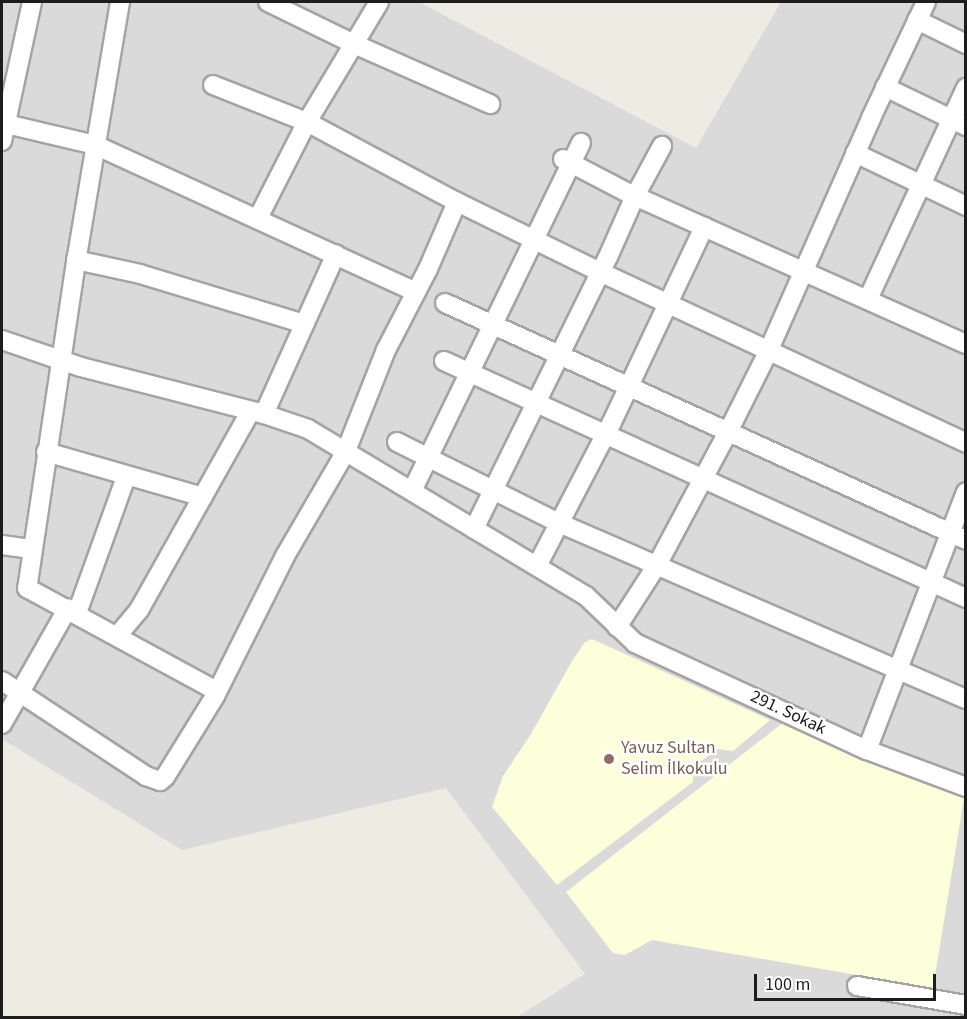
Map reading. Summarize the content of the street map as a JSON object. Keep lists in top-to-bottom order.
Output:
{
  "streets": {
    "street": ["291. Sokak"]
  },
  "places": ["Yavuz Sultan Selim İlkokulu"],
  "scale_bar": "100 m"
}
